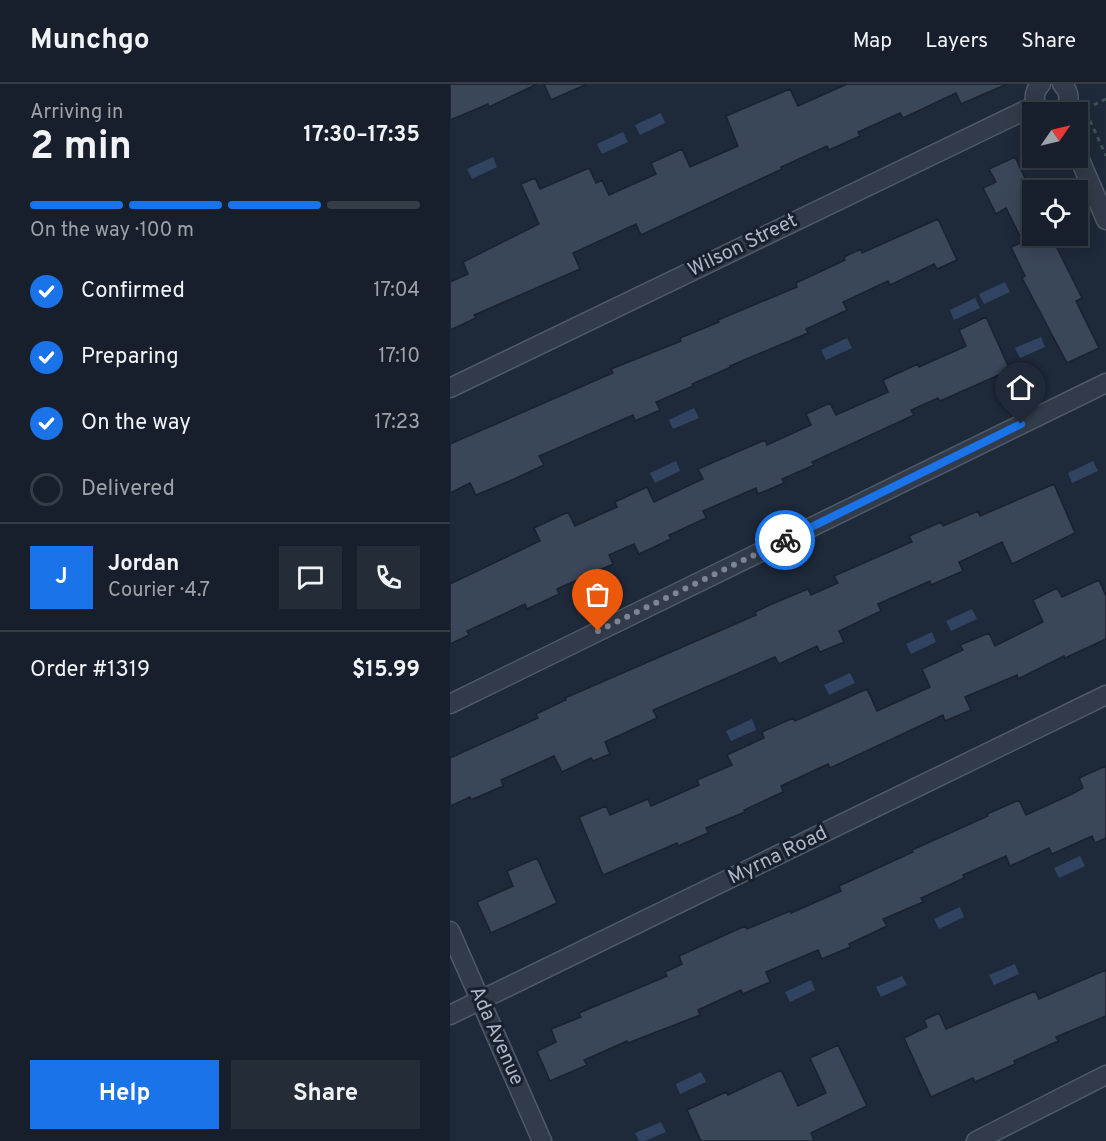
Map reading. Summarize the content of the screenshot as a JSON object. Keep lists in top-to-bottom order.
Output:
{
  "streets": {
    "street": ["Wilson Street", "Myrna Road", "Ada Avenue"]
  },
  "crossings": [
    ["Myrna Road", "Ada Avenue"]
  ],
  "north": "top right",
  "page": {
    "header": "Munchgo",
    "nav": ["Map", "Layers", "Share"],
    "heading": ["2 min", "Arriving in", "17:30–17:35"],
    "panel": [
      "Jordan",
      "Courier · 4.7",
      "Order #1319",
      "$15.99"
    ],
    "bar": "On the way · 100 m",
    "list": [
      ["Confirmed", "17:04"],
      ["Preparing", "17:10"],
      ["On the way", "17:23"],
      "Delivered"
    ],
    "round": "J",
    "buttons": ["Help", "Share"]
  }
}
